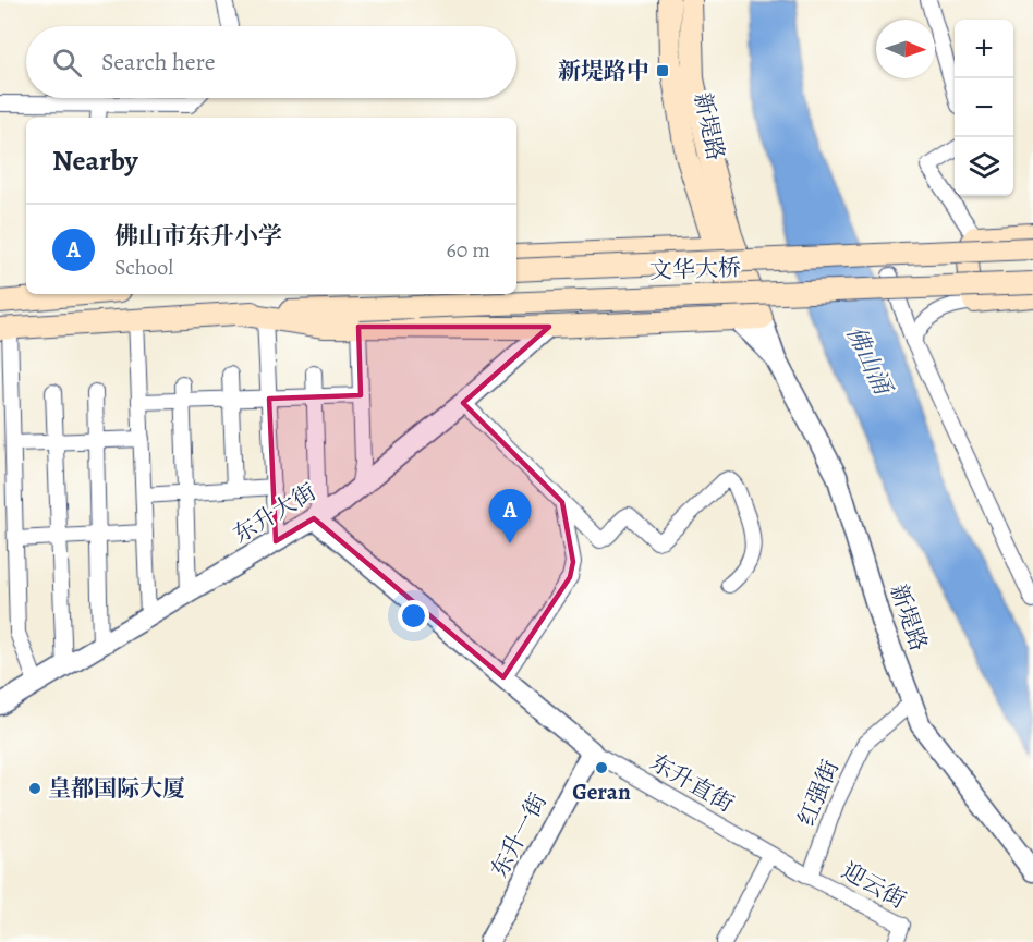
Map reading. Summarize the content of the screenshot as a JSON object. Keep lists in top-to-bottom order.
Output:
{
  "streets": {
    "main road": ["新堤路", "文华大桥"],
    "street": [
      "东升大街",
      "东升直街",
      "红强街",
      "东升一街",
      "迎云街"
    ]
  },
  "crossings": [
    ["新堤路", "红强街"],
    ["东升直街", "东升一街"],
    ["红强街", "迎云街"]
  ],
  "water": ["佛山涌"],
  "places": {
    "transit": ["新堤路中"],
    "other": ["Geran", "皇都国际大厦"]
  },
  "north": "right",
  "page": {
    "map_buttons": ["+", "−"],
    "search": "Search here",
    "heading": "Nearby",
    "list": [
      {
        "mark": "A",
        "name": "佛山市东升小学",
        "note": "School",
        "value": "60 m"
      }
    ],
    "pins": "A"
  }
}
